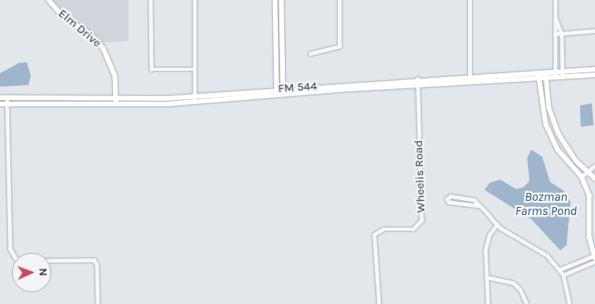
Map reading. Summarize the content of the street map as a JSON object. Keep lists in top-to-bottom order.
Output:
{
  "streets": {
    "main road": ["Elm Drive", "FM 544"],
    "street": ["Wheelis Road"]
  },
  "crossings": [
    ["Elm Drive", "FM 544"],
    ["FM 544", "Wheelis Road"]
  ],
  "water": ["Bozman Farms Pond"],
  "north": "right"
}
